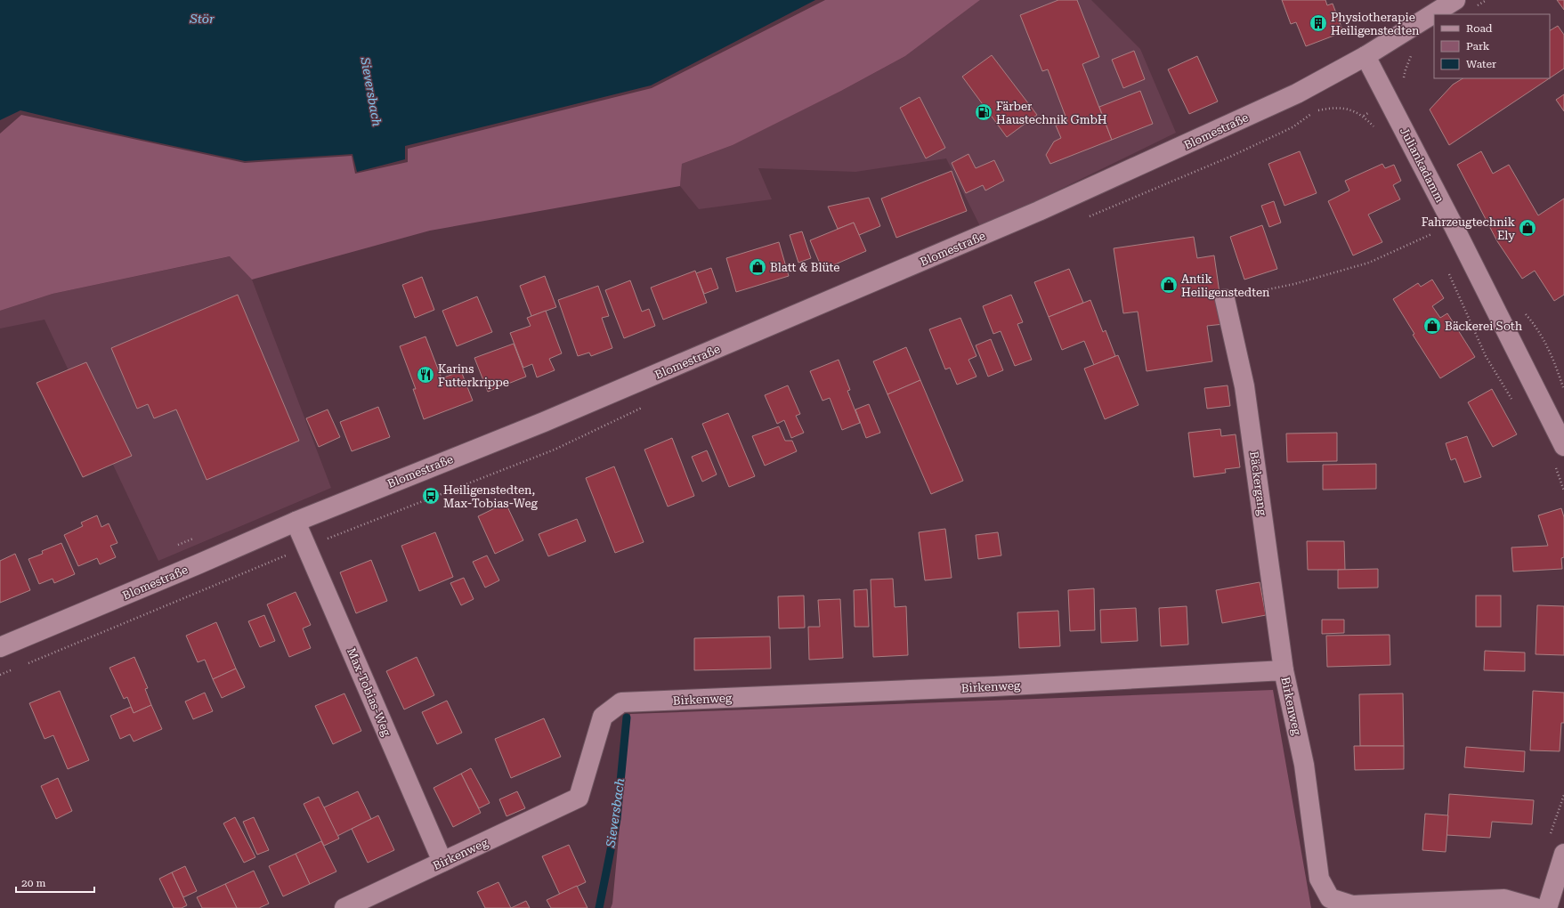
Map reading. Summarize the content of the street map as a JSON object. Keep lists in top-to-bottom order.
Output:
{
  "streets": {
    "street": [
      "Blomestraße",
      "Juliankadamm",
      "Bäckergang",
      "Birkenweg",
      "Max-Tobias-Weg"
    ]
  },
  "crossings": [
    ["Blomestraße", "Juliankadamm"],
    ["Blomestraße", "Max-Tobias-Weg"],
    ["Bäckergang", "Birkenweg"],
    ["Birkenweg", "Max-Tobias-Weg"]
  ],
  "water": ["Stör", "Sieversbach"],
  "places": {
    "building": ["Physiotherapie Heiligenstedten"],
    "fuel station": ["Färber Haustechnik GmbH"],
    "shop": [
      "Fahrzeugtechnik Ely",
      "Blatt & Blüte",
      "Antik Heiligenstedten",
      "Bäckerei Soth"
    ],
    "restaurant": ["Karins Futterkrippe"],
    "bus stop": ["Heiligenstedten, Max-Tobias-Weg"]
  },
  "legend": ["Road", "Park", "Water"],
  "scale_bar": "20 m"
}
